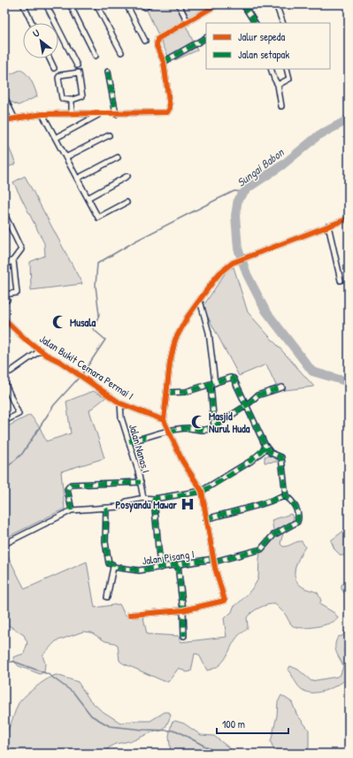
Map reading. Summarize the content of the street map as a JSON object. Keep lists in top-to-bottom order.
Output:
{
  "streets": {
    "street": ["Jalan Bukit Cemara Permai I", "Jalan Nanas I", "Jalan Pisang I"]
  },
  "crossings": [
    ["Jalan Bukit Cemara Permai I", "Jalan Nanas I"]
  ],
  "water": ["Sungai Babon"],
  "places": {
    "mosque": ["Musala", "Masjid Nurul Huda"],
    "hospital": ["Posyandu Mawar"]
  },
  "legend": ["Jalur sepeda", "Jalan setapak"],
  "scale_bar": "100 m",
  "north": "top left"
}
